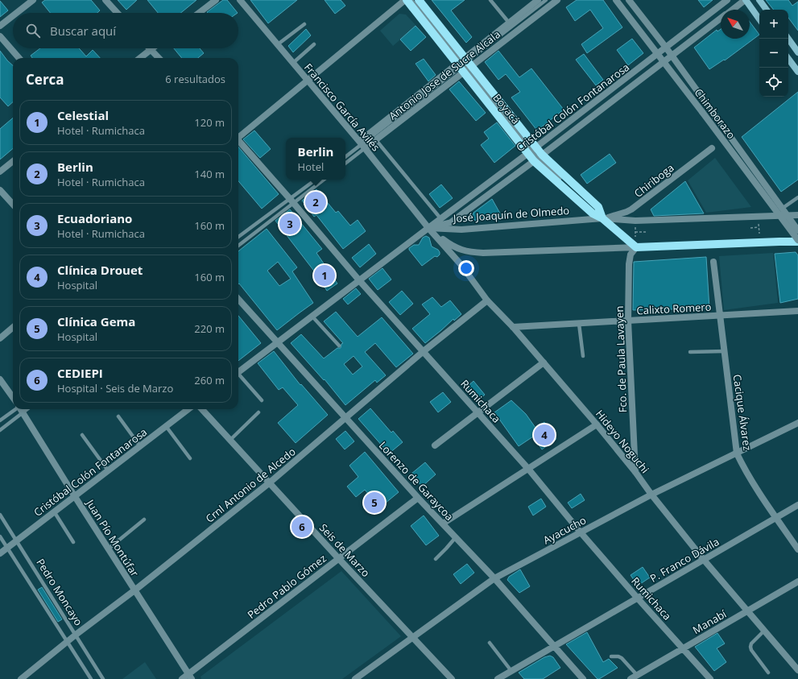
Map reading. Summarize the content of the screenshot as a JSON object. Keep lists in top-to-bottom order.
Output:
{
  "streets": {
    "main road": ["Boyacá"],
    "street": [
      "Antonio Jose de Sucre Alcala",
      "Francisco García Avilés",
      "Cristóbal Colón Fontanarosa",
      "Chimborazo",
      "Chiriboga",
      "José Joaquín de Olmedo",
      "Calixto Romero",
      "Fco. de Paula Lavayen",
      "Rumichaca",
      "Cacique Álvarez",
      "Hideyo Noguchi",
      "Lorenzo de Garaycoa",
      "Crnl Antonio de Alcedo",
      "Ayacucho",
      "Juan Pío Montúfar",
      "Seis de Marzo",
      "P. Franco Dávila",
      "Pedro Pablo Gómez",
      "Manabí"
    ],
    "lane": ["Pedro Moncayo"]
  },
  "crossings": [
    ["Antonio Jose de Sucre Alcala", "Francisco García Avilés"],
    ["Antonio Jose de Sucre Alcala", "Boyacá"],
    ["Francisco García Avilés", "Cristóbal Colón Fontanarosa"],
    ["Francisco García Avilés", "José Joaquín de Olmedo"],
    ["Francisco García Avilés", "Hideyo Noguchi"],
    ["Cristóbal Colón Fontanarosa", "Boyacá"],
    ["Cristóbal Colón Fontanarosa", "Chimborazo"],
    ["Cristóbal Colón Fontanarosa", "José Joaquín de Olmedo"],
    ["Cristóbal Colón Fontanarosa", "Rumichaca"],
    ["Cristóbal Colón Fontanarosa", "Hideyo Noguchi"],
    ["Cristóbal Colón Fontanarosa", "Lorenzo de Garaycoa"],
    ["Cristóbal Colón Fontanarosa", "Juan Pío Montúfar"],
    ["Cristóbal Colón Fontanarosa", "Pedro Moncayo"],
    ["Boyacá", "Chiriboga"],
    ["Boyacá", "José Joaquín de Olmedo"],
    ["Boyacá", "Fco. de Paula Lavayen"],
    ["Chimborazo", "José Joaquín de Olmedo"],
    ["Chiriboga", "José Joaquín de Olmedo"],
    ["José Joaquín de Olmedo", "Hideyo Noguchi"],
    ["Calixto Romero", "Fco. de Paula Lavayen"],
    ["Calixto Romero", "Cacique Álvarez"],
    ["Calixto Romero", "Hideyo Noguchi"],
    ["Fco. de Paula Lavayen", "Hideyo Noguchi"],
    ["Rumichaca", "Crnl Antonio de Alcedo"],
    ["Rumichaca", "Ayacucho"],
    ["Rumichaca", "P. Franco Dávila"],
    ["Rumichaca", "Manabí"],
    ["Cacique Álvarez", "Ayacucho"],
    ["Cacique Álvarez", "P. Franco Dávila"],
    ["Hideyo Noguchi", "Crnl Antonio de Alcedo"],
    ["Hideyo Noguchi", "Ayacucho"],
    ["Hideyo Noguchi", "P. Franco Dávila"],
    ["Hideyo Noguchi", "Manabí"],
    ["Lorenzo de Garaycoa", "Crnl Antonio de Alcedo"],
    ["Lorenzo de Garaycoa", "Ayacucho"],
    ["Lorenzo de Garaycoa", "P. Franco Dávila"],
    ["Lorenzo de Garaycoa", "Pedro Pablo Gómez"],
    ["Crnl Antonio de Alcedo", "Juan Pío Montúfar"],
    ["Crnl Antonio de Alcedo", "Seis de Marzo"],
    ["Crnl Antonio de Alcedo", "Pedro Moncayo"],
    ["Ayacucho", "Seis de Marzo"],
    ["Juan Pío Montúfar", "Pedro Pablo Gómez"],
    ["Seis de Marzo", "Pedro Pablo Gómez"]
  ],
  "north": "top left",
  "page": {
    "map_buttons": ["+", "−"],
    "search": "Buscar aquí",
    "heading": ["Cerca", "6 resultados"],
    "list": [
      {
        "mark": "1",
        "name": "Celestial",
        "note": "Hotel · Rumichaca",
        "value": "120 m"
      },
      {
        "mark": "2",
        "name": "Berlin",
        "note": "Hotel · Rumichaca",
        "value": "140 m"
      },
      {
        "mark": "3",
        "name": "Ecuadoriano",
        "note": "Hotel · Rumichaca",
        "value": "160 m"
      },
      {
        "mark": "4",
        "name": "Clínica Drouet",
        "note": "Hospital",
        "value": "160 m"
      },
      {
        "mark": "5",
        "name": "Clínica Gema",
        "note": "Hospital",
        "value": "220 m"
      },
      {
        "mark": "6",
        "name": "CEDIEPI",
        "note": "Hospital · Seis de Marzo",
        "value": "260 m"
      }
    ],
    "popup": ["Berlin", "Hotel"],
    "pins": [
      "2",
      "3",
      "1",
      "4",
      "5",
      "6"
    ]
  }
}
